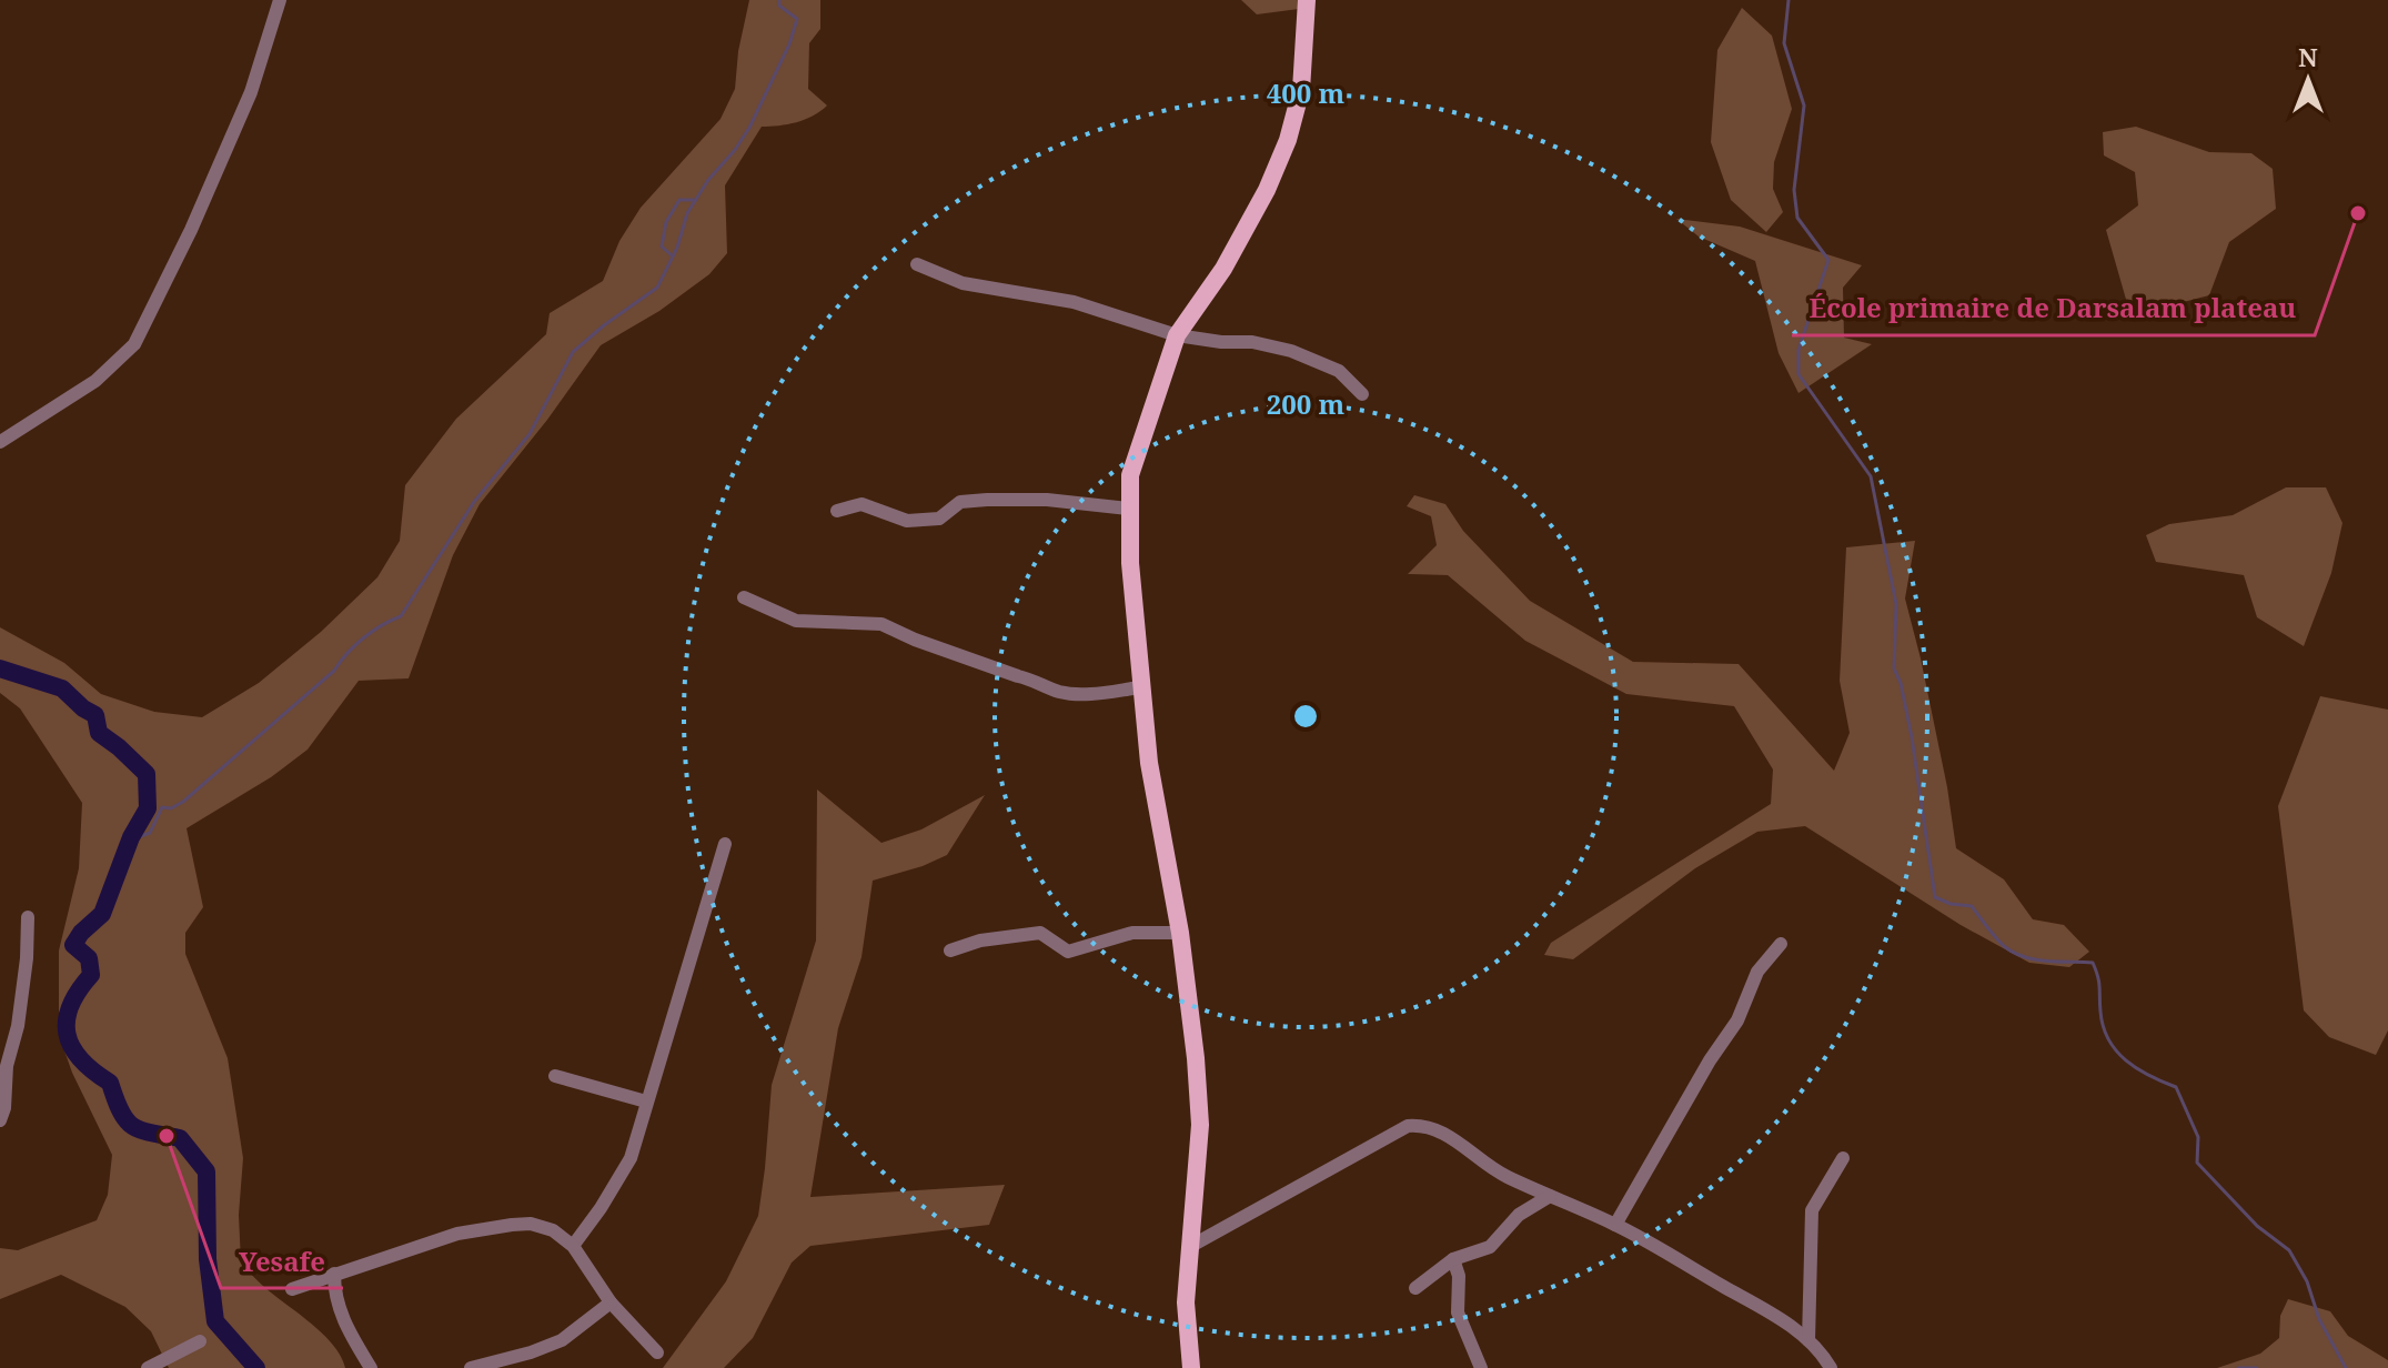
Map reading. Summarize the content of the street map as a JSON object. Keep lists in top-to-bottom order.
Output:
{
  "places": ["École primaire de Darsalam plateau", "Yesafe"],
  "north": "top",
  "rings": ["400 m", "200 m"]
}
